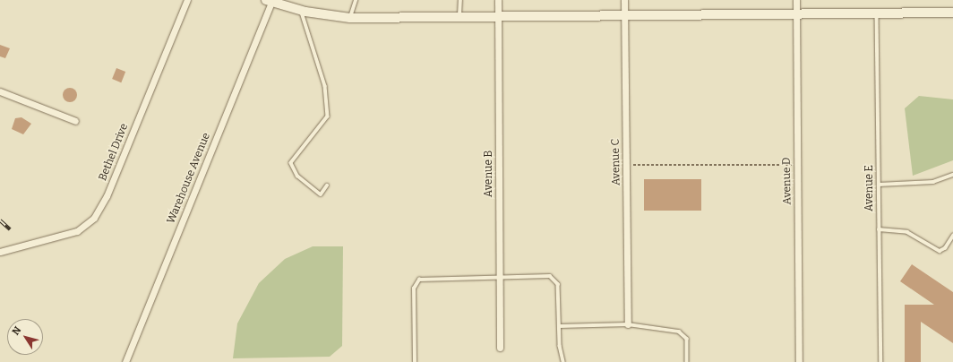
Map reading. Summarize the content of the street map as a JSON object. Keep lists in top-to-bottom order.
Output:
{
  "streets": {
    "street": [
      "Bethel Drive",
      "Avenue C",
      "Avenue B",
      "Warehouse Avenue",
      "Avenue D"
    ],
    "lane": ["Avenue E"]
  },
  "north": "top left"
}
